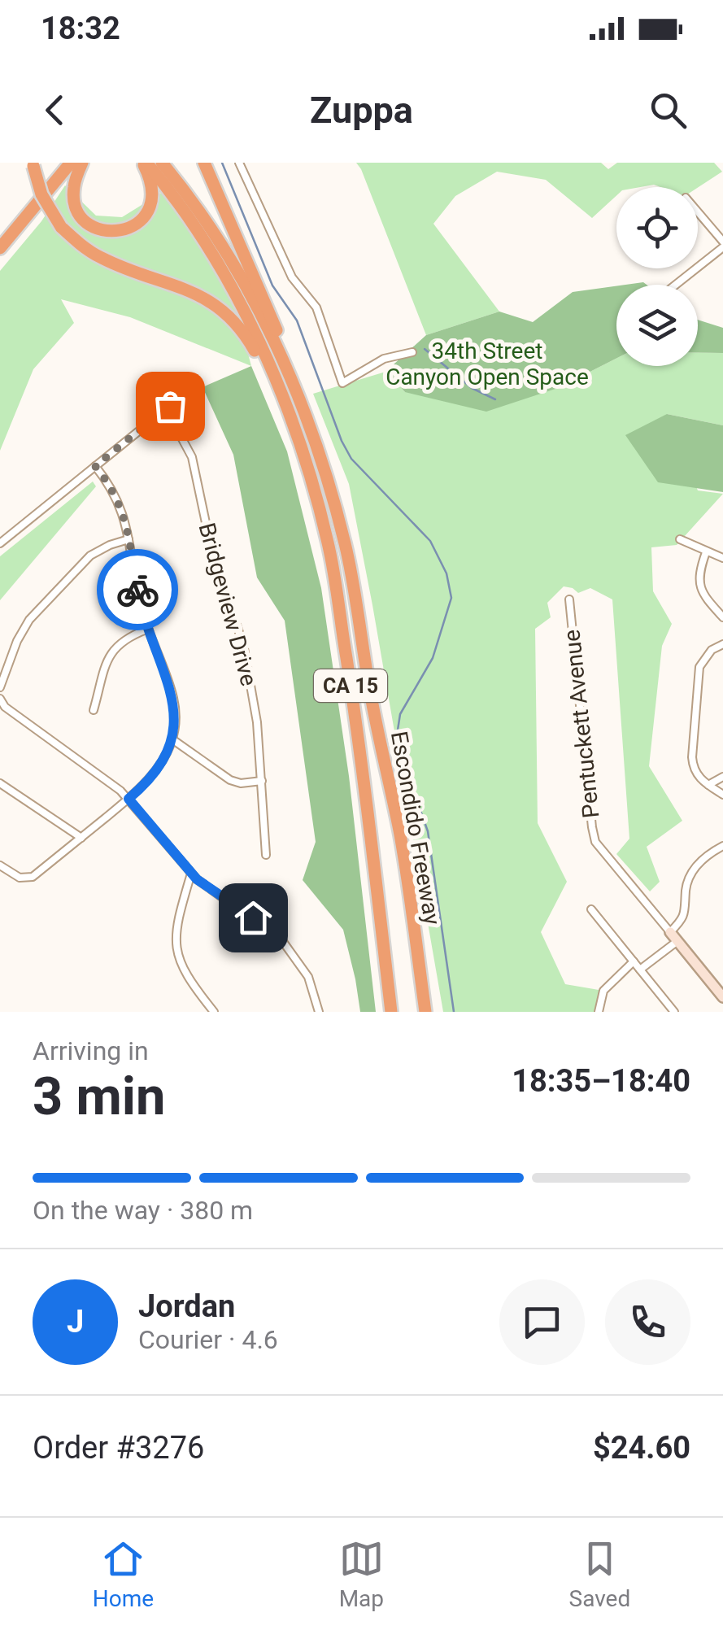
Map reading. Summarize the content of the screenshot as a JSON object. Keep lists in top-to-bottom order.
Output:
{
  "streets": {
    "highway": ["CA 15", "Escondido Freeway"],
    "street": ["Bridgeview Drive", "Pentuckett Avenue"]
  },
  "parks": ["34th Street Canyon Open Space"],
  "page": {
    "status": "18:32",
    "header": "Zuppa",
    "heading": ["3 min", "Arriving in", "18:35–18:40"],
    "panel": [
      "Jordan",
      "Courier · 4.6",
      "Order #3276",
      "$24.60"
    ],
    "bar": "On the way · 380 m",
    "round": "J",
    "tabs": ["Home", "Map", "Saved"]
  }
}
